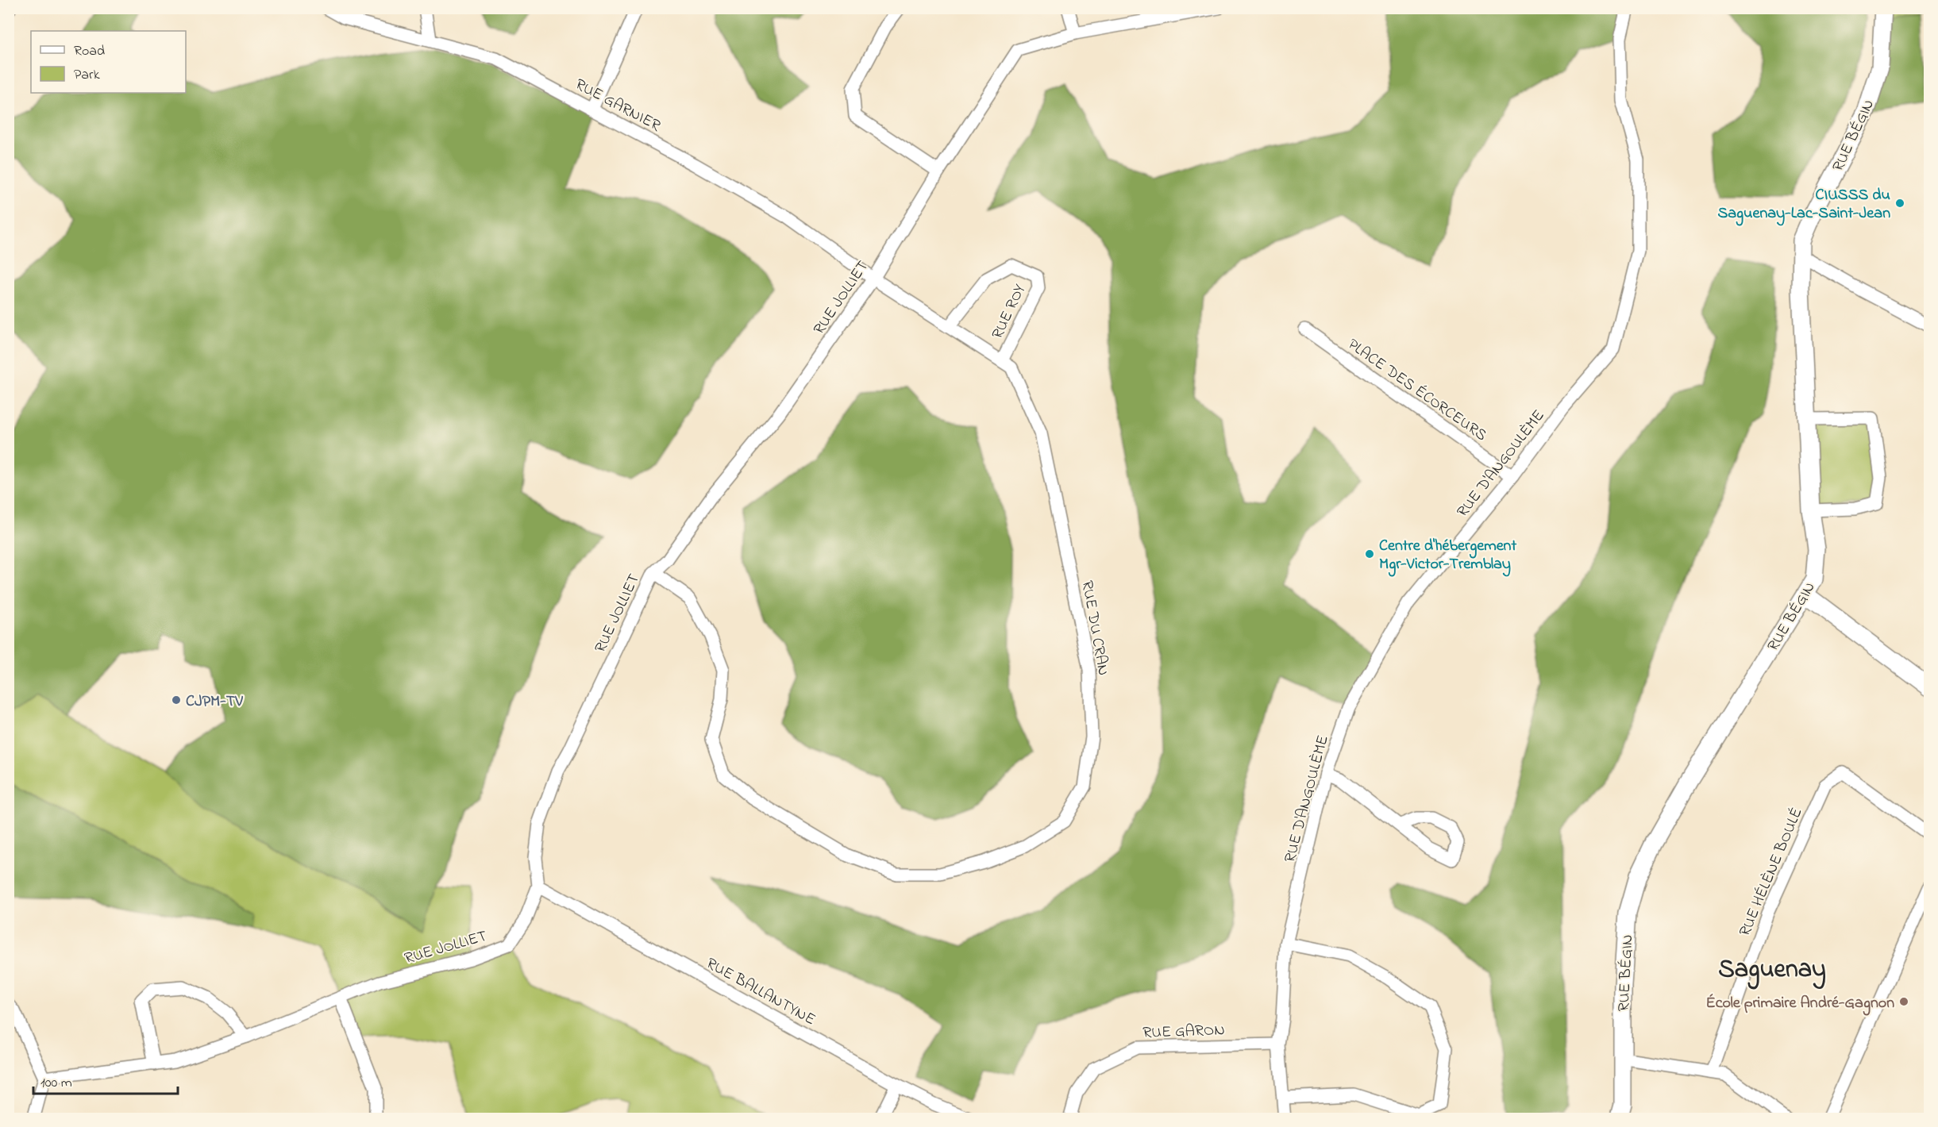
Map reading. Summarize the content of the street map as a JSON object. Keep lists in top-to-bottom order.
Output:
{
  "streets": {
    "street": [
      "RUE GARNIER",
      "RUE BÉGIN",
      "RUE JOLLIET",
      "RUE ROY",
      "PLACE DES ÉCORCEURS",
      "RUE D'ANGOULÈME",
      "RUE DU CRAN",
      "RUE HÉLÈNE BOULÉ",
      "RUE BALLANTYNE",
      "RUE GARON"
    ]
  },
  "crossings": [
    ["RUE GARNIER", "RUE JOLLIET"],
    ["RUE GARNIER", "RUE DU CRAN"],
    ["RUE JOLLIET", "RUE DU CRAN"],
    ["RUE JOLLIET", "RUE BALLANTYNE"],
    ["RUE ROY", "RUE DU CRAN"],
    ["PLACE DES ÉCORCEURS", "RUE D'ANGOULÈME"],
    ["RUE D'ANGOULÈME", "RUE GARON"]
  ],
  "districts": ["Saguenay"],
  "places": [
    "CIUSSS du Saguenay-Lac-Saint-Jean",
    "Centre d'hébergement Mgr-Victor-Tremblay",
    "CJPM-TV",
    "École primaire André-Gagnon"
  ],
  "legend": ["Road", "Park"],
  "scale_bar": "100 m"
}
